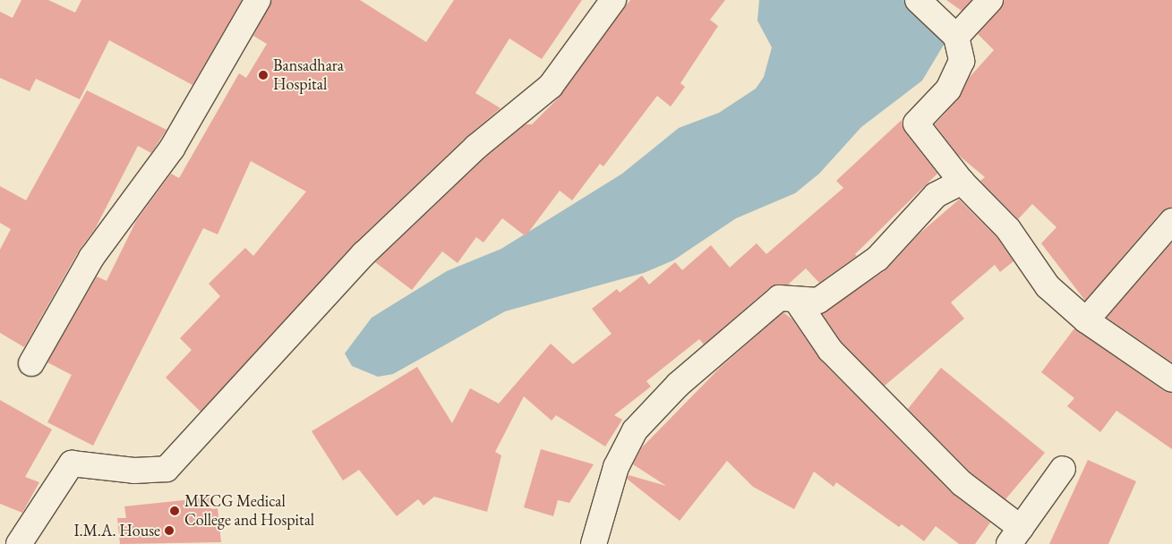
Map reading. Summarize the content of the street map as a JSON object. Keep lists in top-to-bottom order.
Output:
{
  "places": ["Bansadhara Hospital", "MKCG Medical College and Hospital", "I.M.A. House"]
}
